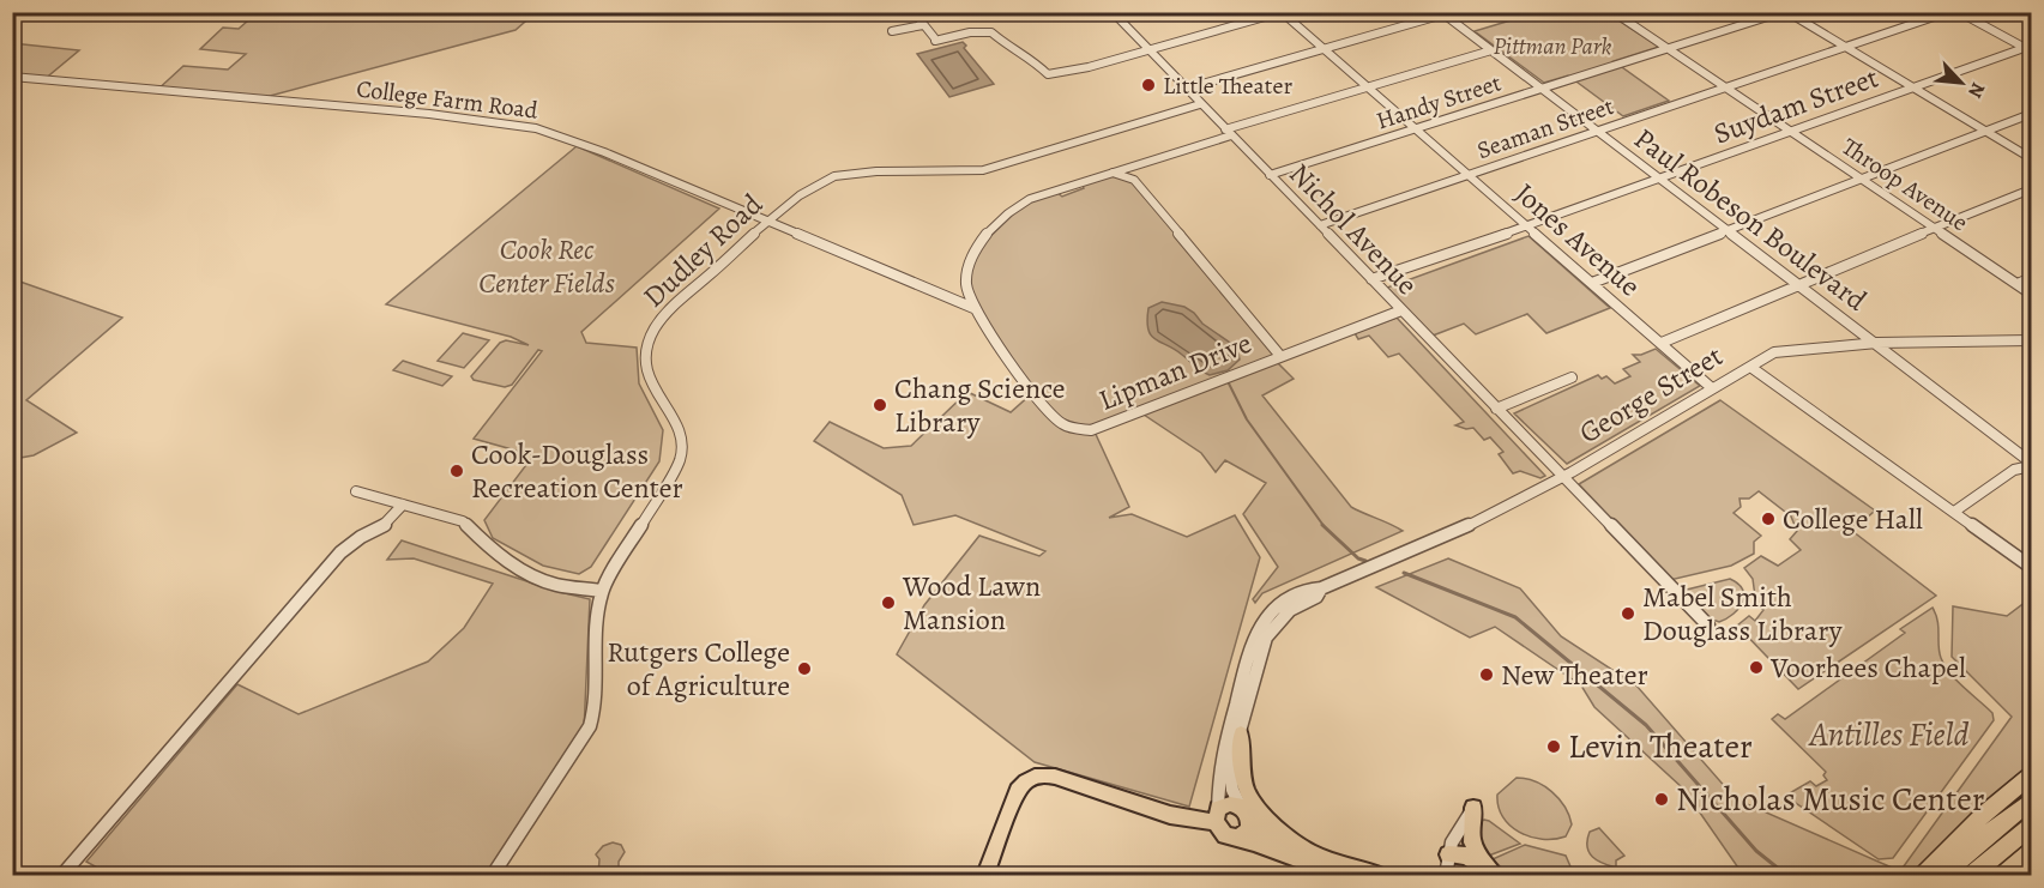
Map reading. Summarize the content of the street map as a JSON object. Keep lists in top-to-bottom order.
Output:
{
  "streets": {
    "street": [
      "College Farm Road",
      "Handy Street",
      "Suydam Street",
      "Seaman Street",
      "Throop Avenue",
      "Paul Robeson Boulevard",
      "Nichol Avenue",
      "Jones Avenue",
      "Dudley Road",
      "Lipman Drive",
      "George Street"
    ]
  },
  "crossings": [
    ["College Farm Road", "Dudley Road"],
    ["College Farm Road", "Lipman Drive"],
    ["Handy Street", "Throop Avenue"],
    ["Handy Street", "Paul Robeson Boulevard"],
    ["Handy Street", "Nichol Avenue"],
    ["Handy Street", "Jones Avenue"],
    ["Suydam Street", "Throop Avenue"],
    ["Suydam Street", "Paul Robeson Boulevard"],
    ["Suydam Street", "Nichol Avenue"],
    ["Suydam Street", "Jones Avenue"],
    ["Seaman Street", "Throop Avenue"],
    ["Seaman Street", "Paul Robeson Boulevard"],
    ["Seaman Street", "Nichol Avenue"],
    ["Seaman Street", "Jones Avenue"],
    ["Paul Robeson Boulevard", "George Street"],
    ["Nichol Avenue", "Dudley Road"],
    ["Nichol Avenue", "Lipman Drive"],
    ["Nichol Avenue", "George Street"],
    ["Jones Avenue", "George Street"]
  ],
  "parks": ["Pittman Park", "Cook Rec Center Fields", "Antilles Field"],
  "places": [
    "Little Theater",
    "Chang Science Library",
    "Cook-Douglass Recreation Center",
    "College Hall",
    "Wood Lawn Mansion",
    "Mabel Smith Douglass Library",
    "Voorhees Chapel",
    "Rutgers College of Agriculture",
    "New Theater",
    "Levin Theater",
    "Nicholas Music Center"
  ],
  "north": "bottom right"
}
